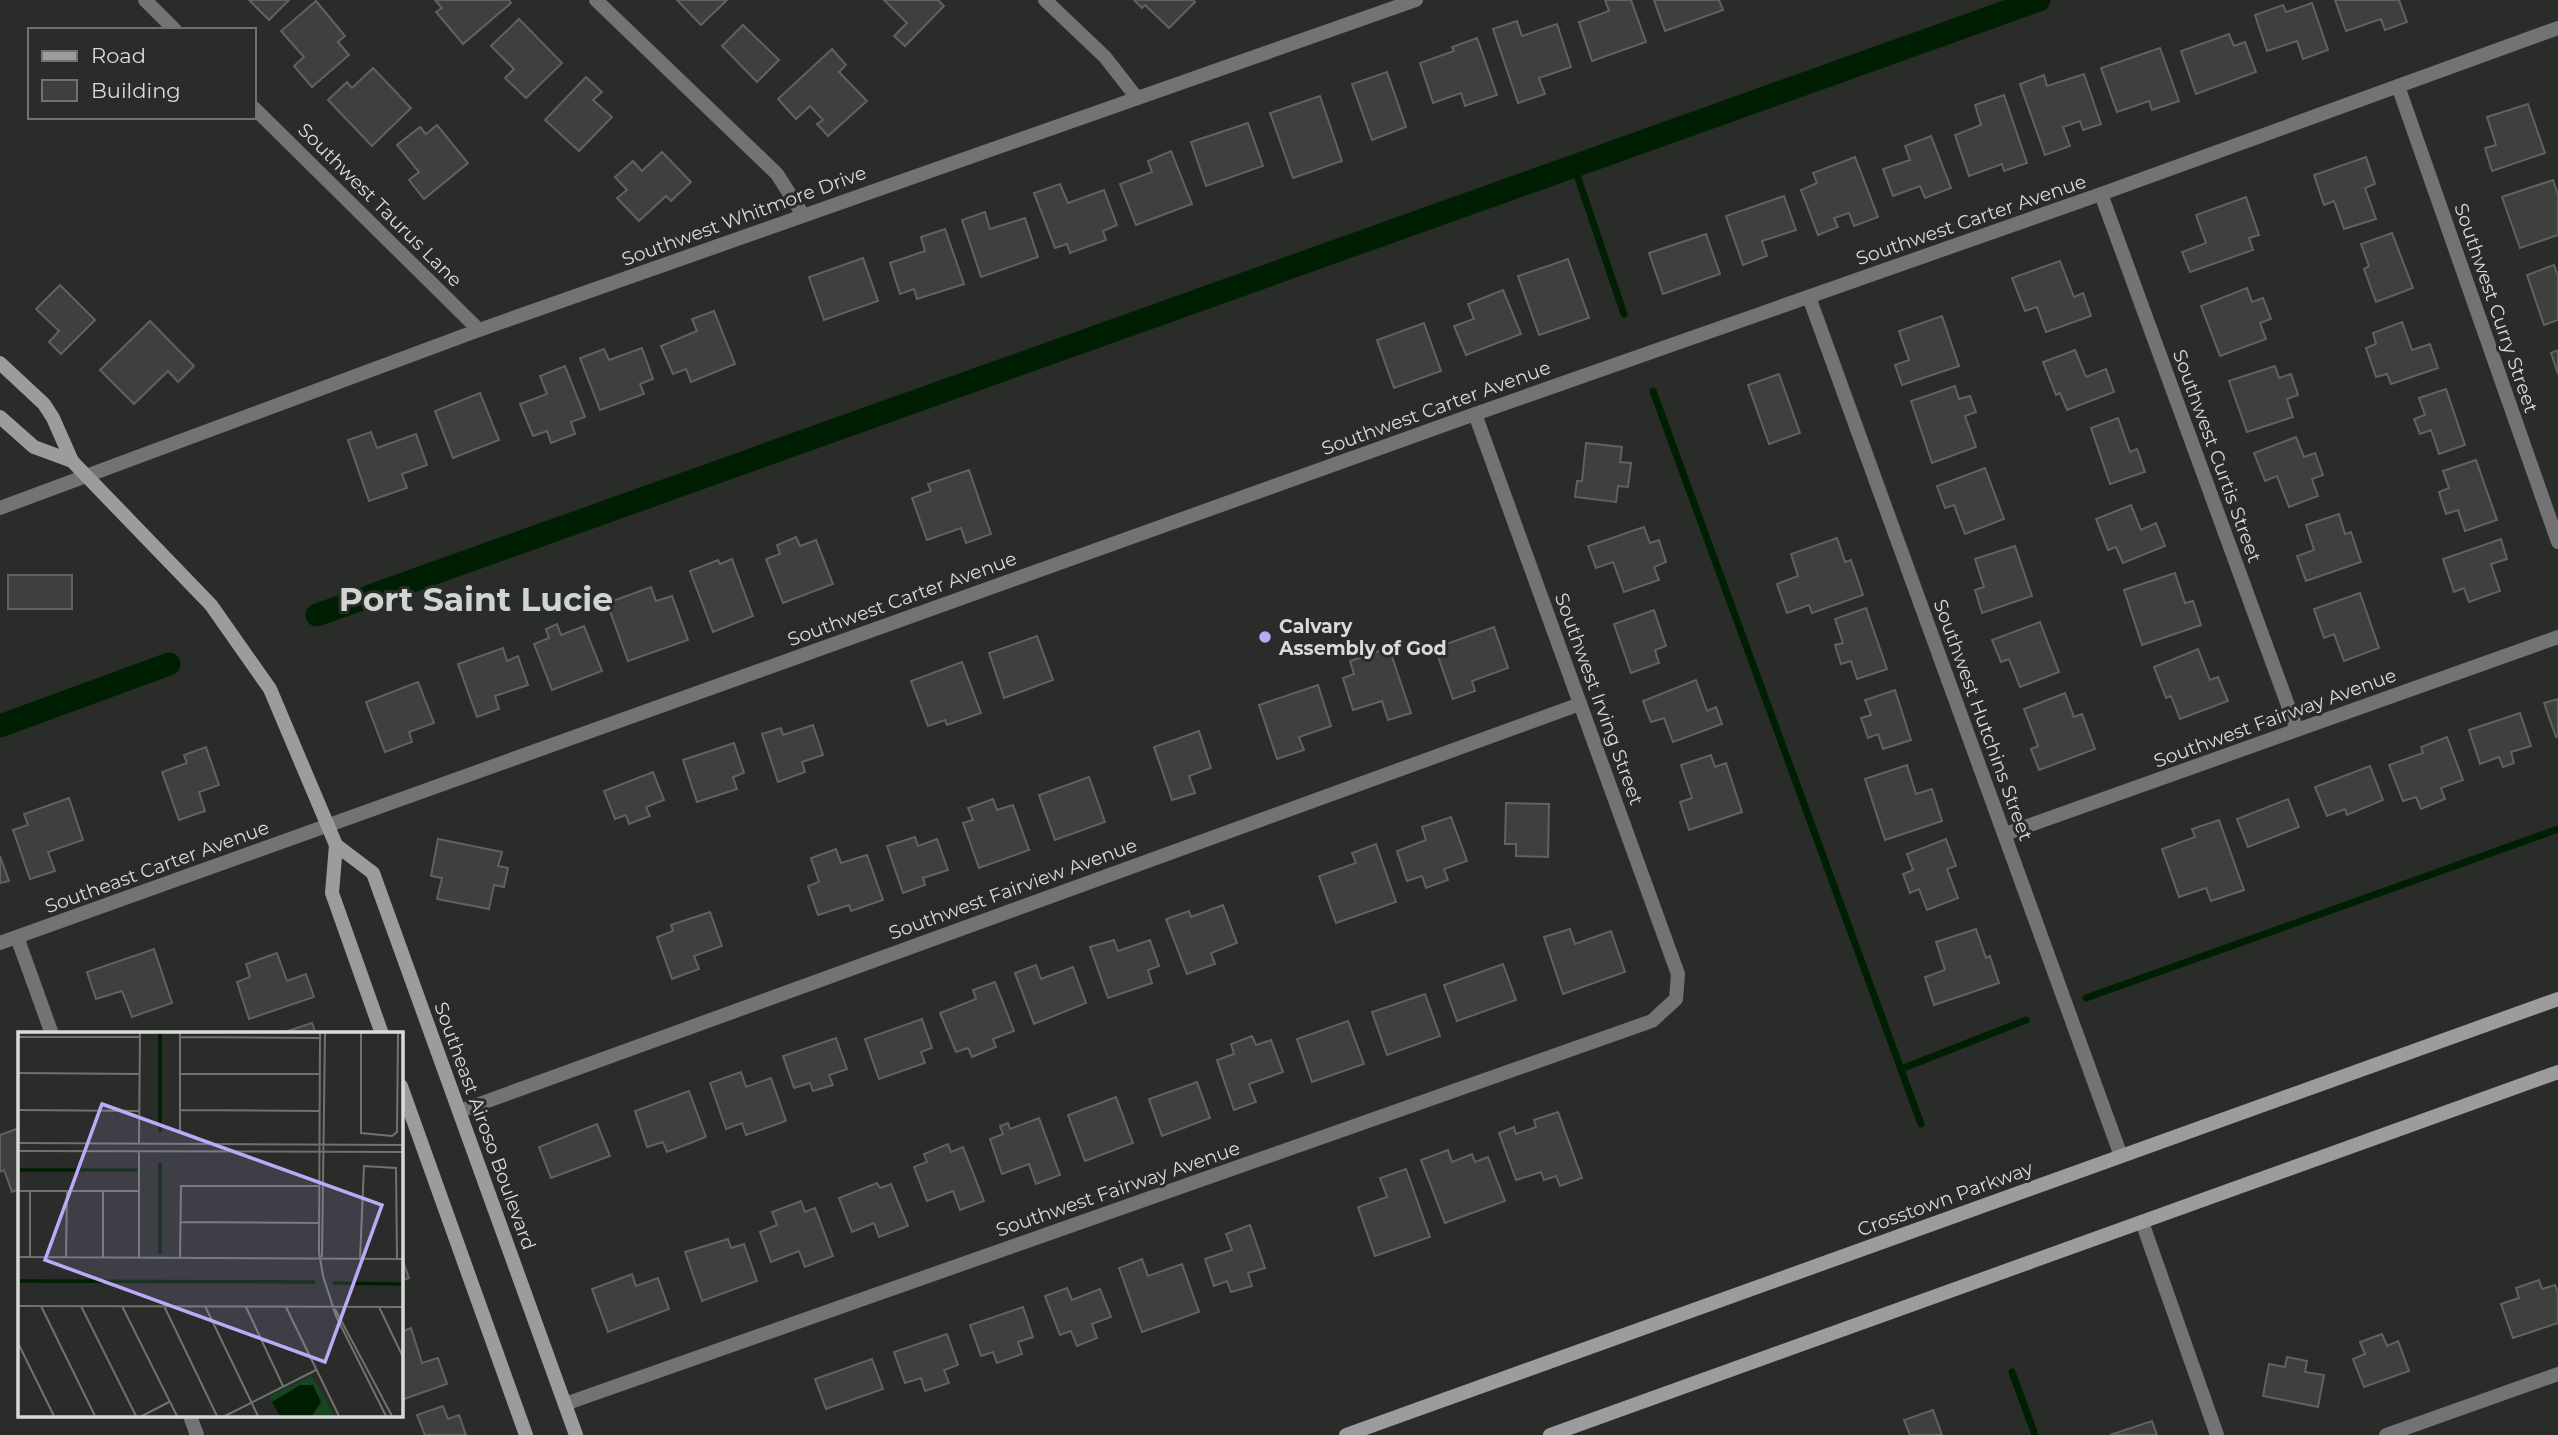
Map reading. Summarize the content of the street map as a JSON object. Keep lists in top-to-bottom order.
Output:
{
  "streets": {
    "main road": ["Southeast Airoso Boulevard", "Crosstown Parkway"],
    "street": [
      "Southwest Taurus Lane",
      "Southwest Whitmore Drive",
      "Southwest Carter Avenue",
      "Southwest Curry Street",
      "Southwest Curtis Street",
      "Southwest Irving Street",
      "Southwest Fairway Avenue",
      "Southwest Hutchins Street",
      "Southeast Carter Avenue",
      "Southwest Fairview Avenue"
    ]
  },
  "crossings": [
    ["Southwest Taurus Lane", "Southwest Whitmore Drive"],
    ["Southwest Carter Avenue", "Southwest Curry Street"],
    ["Southwest Carter Avenue", "Southwest Curtis Street"],
    ["Southwest Carter Avenue", "Southwest Irving Street"],
    ["Southwest Carter Avenue", "Southwest Hutchins Street"],
    ["Southwest Carter Avenue", "Southeast Carter Avenue"],
    ["Southwest Curtis Street", "Southwest Fairway Avenue"],
    ["Southwest Irving Street", "Southwest Fairway Avenue"],
    ["Southwest Irving Street", "Southwest Fairview Avenue"],
    ["Southwest Fairway Avenue", "Southwest Hutchins Street"],
    ["Southwest Fairway Avenue", "Southeast Airoso Boulevard"],
    ["Southwest Hutchins Street", "Crosstown Parkway"],
    ["Southwest Fairview Avenue", "Southeast Airoso Boulevard"]
  ],
  "districts": ["Port Saint Lucie"],
  "places": ["Calvary Assembly of God"],
  "legend": ["Road", "Building"]
}
